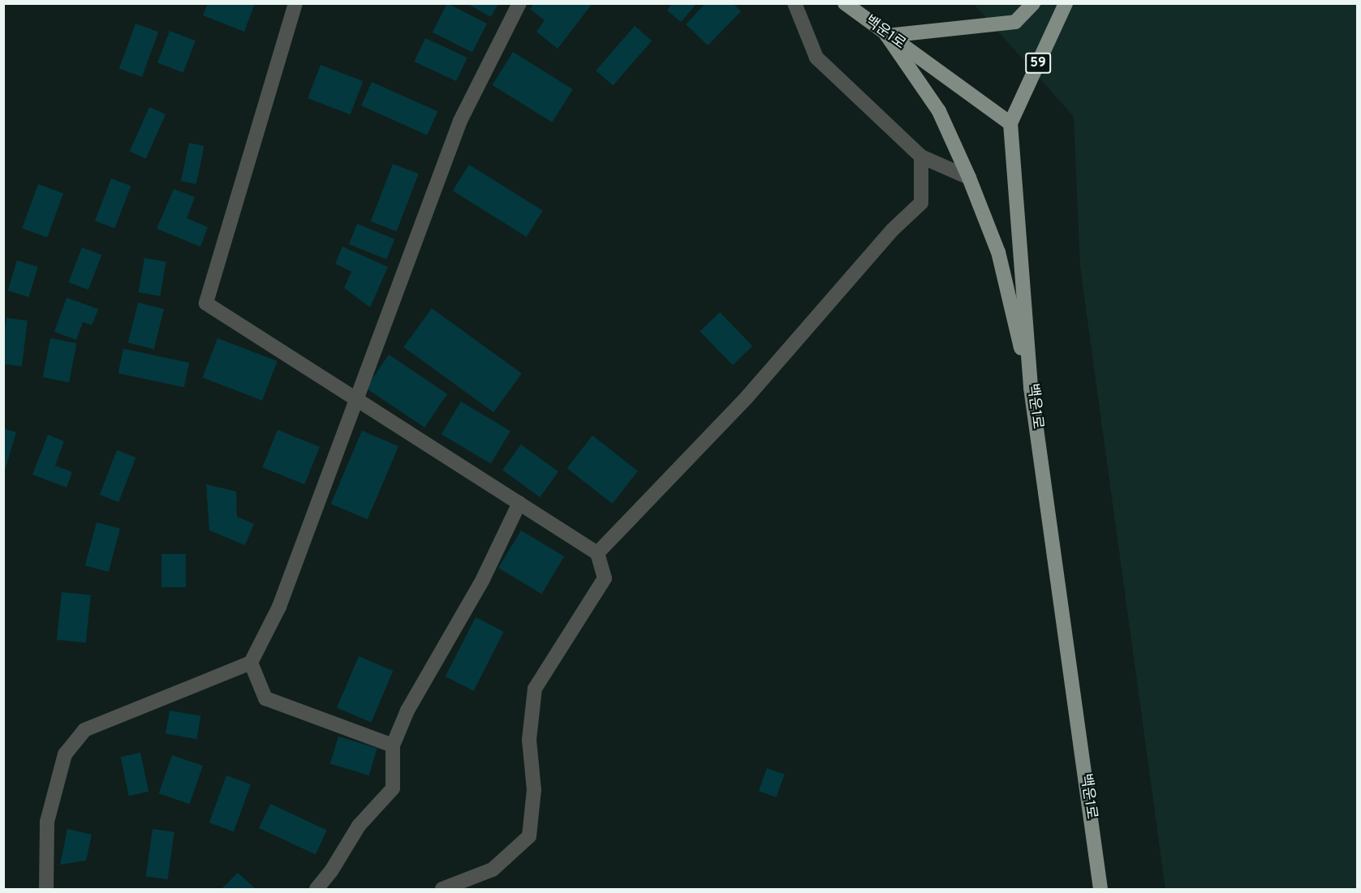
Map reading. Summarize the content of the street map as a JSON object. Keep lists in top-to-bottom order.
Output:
{
  "streets": {
    "main road": ["백운1로", "59"]
  },
  "crossings": [
    ["백운1로", "59"]
  ]
}
